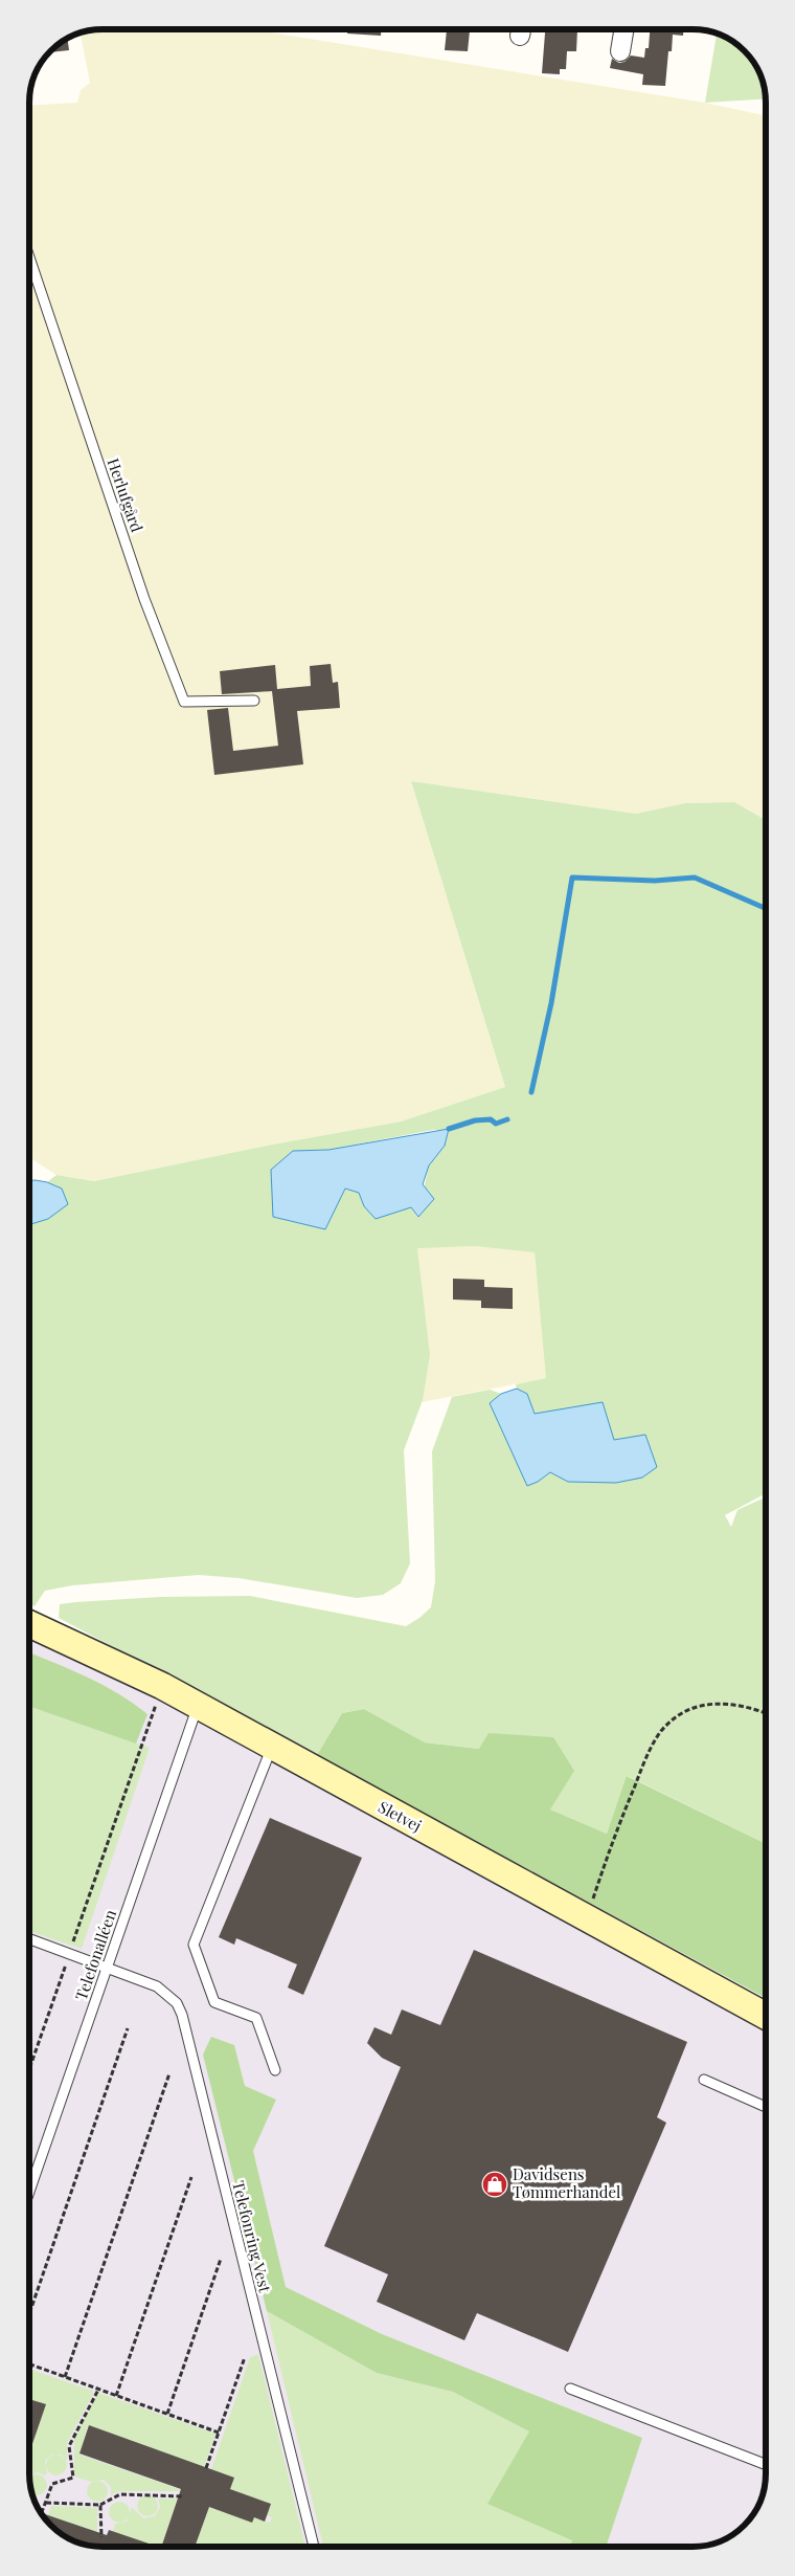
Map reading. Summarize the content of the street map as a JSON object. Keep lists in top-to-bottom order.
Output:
{
  "streets": {
    "street": ["Sletvej"],
    "lane": ["Herlufgård", "Telefonalléen", "Telefonring Vest"]
  },
  "crossings": [
    ["Sletvej", "Telefonalléen"],
    ["Telefonalléen", "Telefonring Vest"]
  ],
  "places": {
    "shop": ["Davidsens Tømmerhandel"]
  }
}
